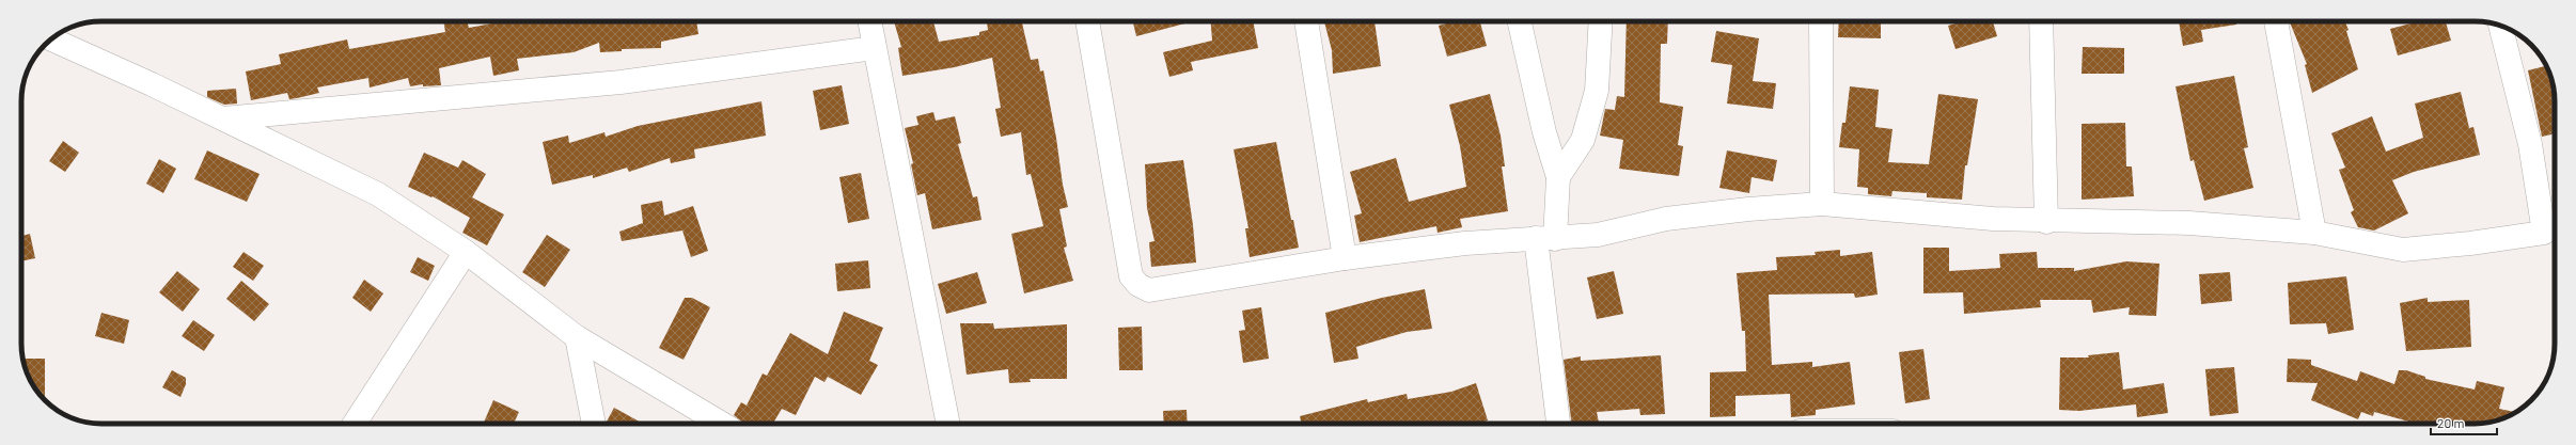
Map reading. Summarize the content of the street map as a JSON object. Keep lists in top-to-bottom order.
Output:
{
  "scale_bar": "20 m"
}
